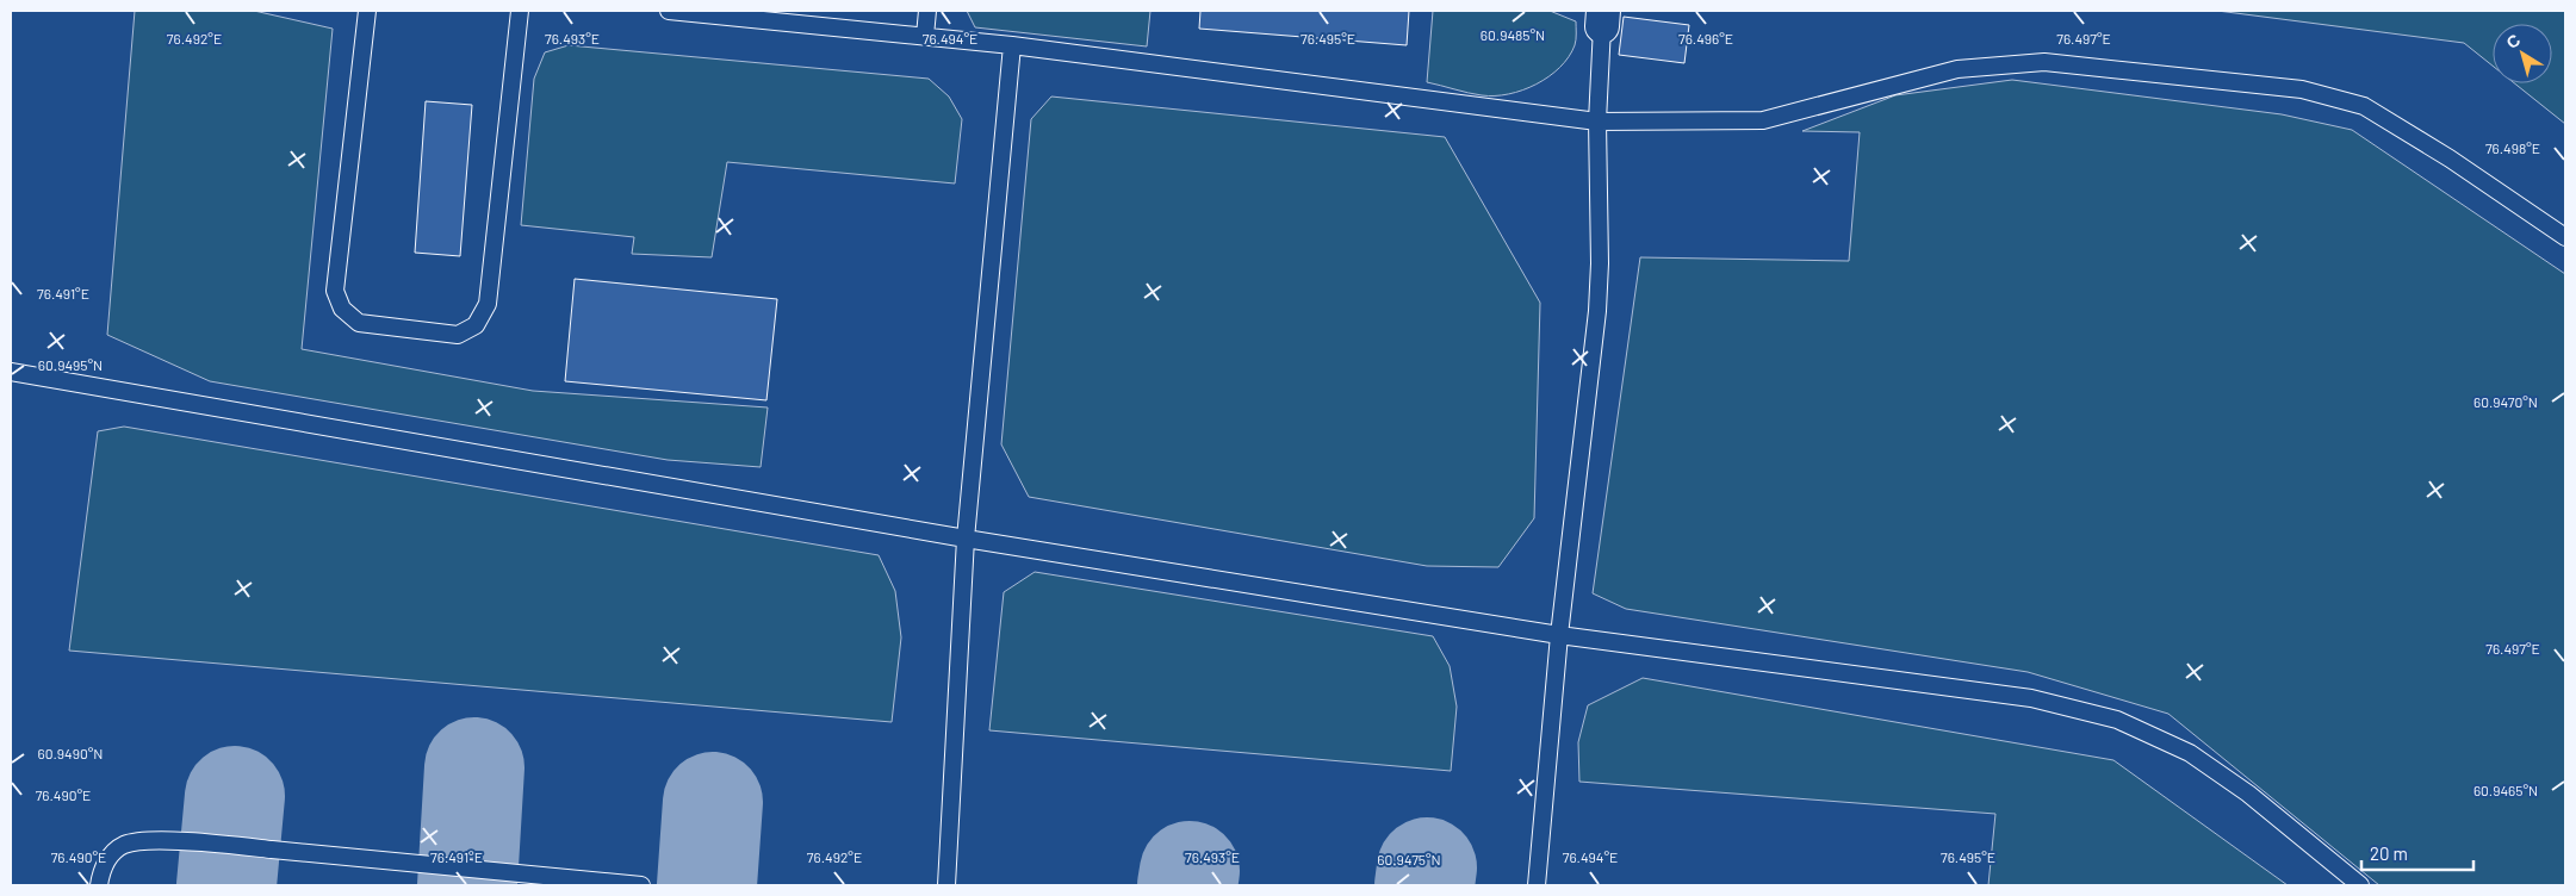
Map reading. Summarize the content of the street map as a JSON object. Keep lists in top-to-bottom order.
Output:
{
  "scale_bar": "20 m",
  "north": "top left",
  "coordinates": [
    "60.9485°N",
    "76.492°E",
    "76.493°E",
    "76.494°E",
    "76.495°E",
    "76.496°E",
    "76.497°E",
    "76.498°E",
    "76.491°E",
    "60.9495°N",
    "60.9470°N",
    "60.9490°N",
    "60.9465°N",
    "76.490°E",
    "60.9475°N"
  ]
}
